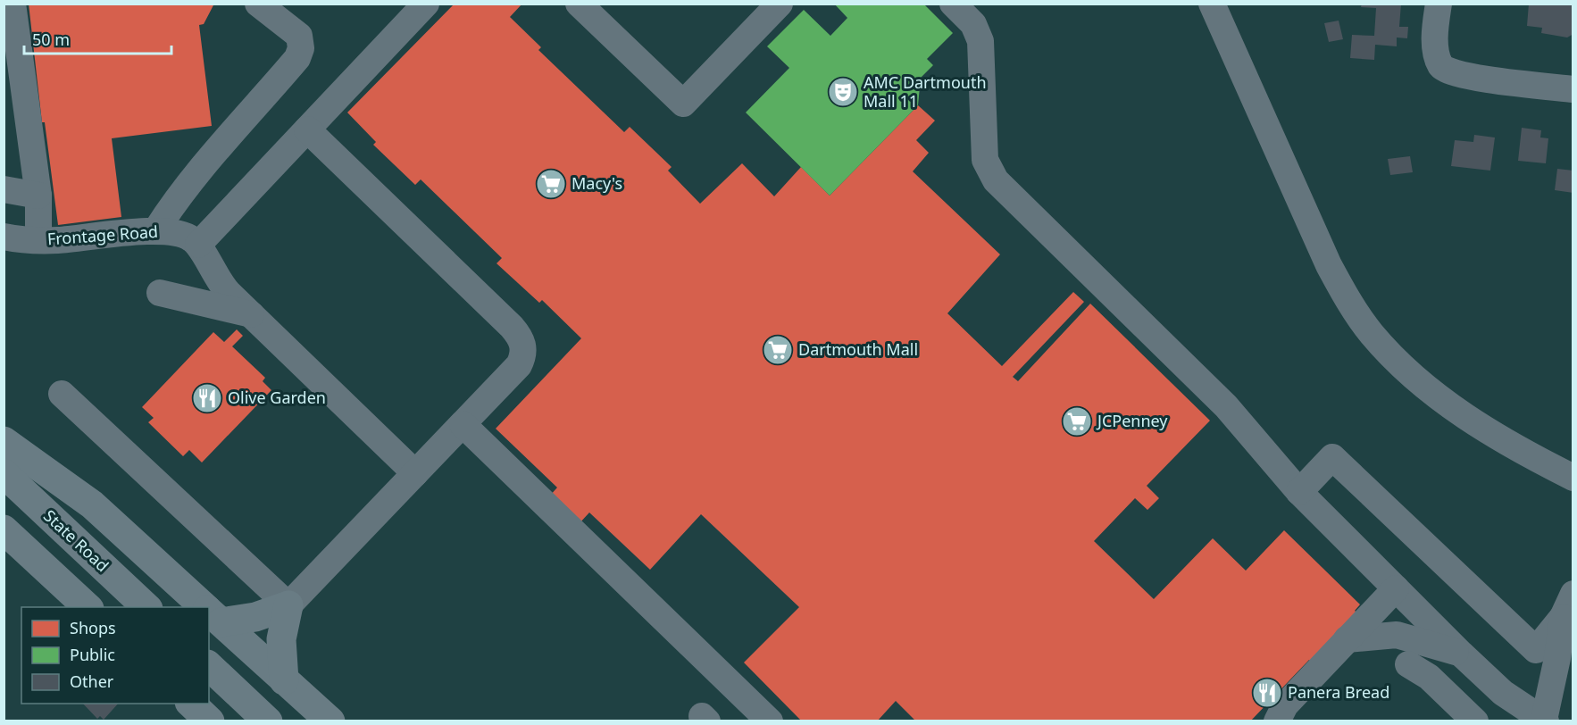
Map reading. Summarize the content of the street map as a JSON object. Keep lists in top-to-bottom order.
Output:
{
  "streets": {
    "main road": ["State Road"],
    "street": ["Frontage Road"]
  },
  "places": {
    "theatre": ["AMC Dartmouth Mall 11"],
    "supermarket": ["Macy's", "Dartmouth Mall", "JCPenney"],
    "restaurant": ["Olive Garden", "Panera Bread"]
  },
  "legend": ["Shops", "Public", "Other"],
  "scale_bar": "50 m"
}
